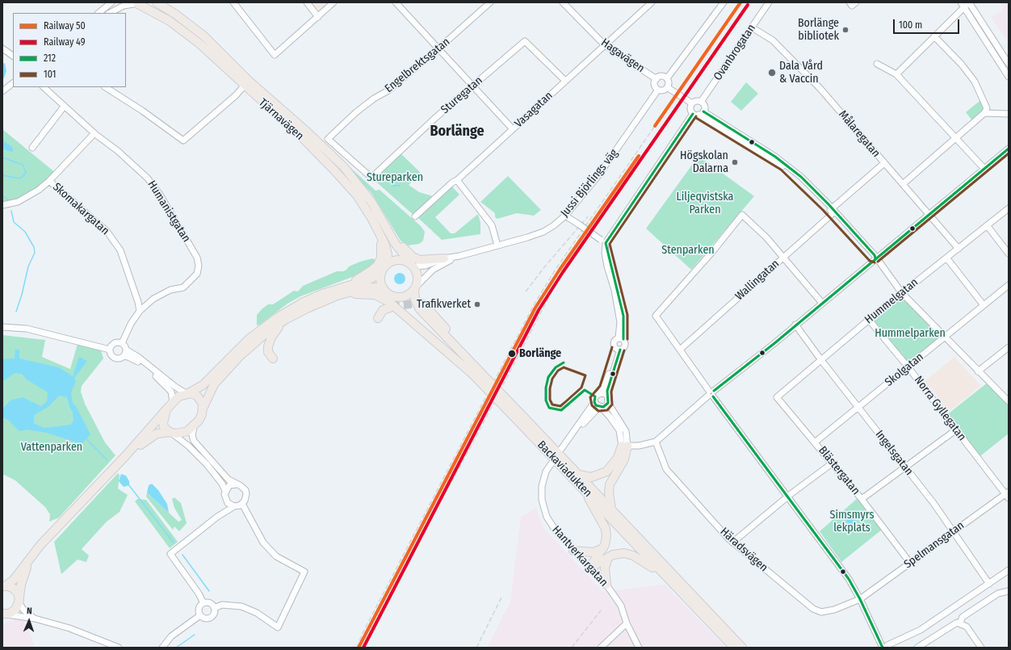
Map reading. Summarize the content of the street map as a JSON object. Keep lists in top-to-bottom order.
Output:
{
  "streets": {
    "highway": ["Tjärnavägen", "Backaviadukten"],
    "street": [
      "Ovanbrogatan",
      "Hagavägen",
      "Engelbrektsgatan",
      "Sturegatan",
      "Vasagatan",
      "Målaregatan",
      "Jussi Björlings väg",
      "Skomakargatan",
      "Humanistgatan",
      "Wallingatan",
      "Hummelgatan",
      "Skolgatan",
      "Norra Gyllegatan",
      "Ingelsgatan",
      "Blästergatan",
      "Spelmansgatan",
      "Häradsvägen",
      "Hantverkargatan"
    ]
  },
  "crossings": [
    ["Ovanbrogatan", "Målaregatan"],
    ["Hagavägen", "Vasagatan"],
    ["Hagavägen", "Jussi Björlings väg"],
    ["Engelbrektsgatan", "Sturegatan"],
    ["Sturegatan", "Vasagatan"],
    ["Tjärnavägen", "Jussi Björlings väg"],
    ["Tjärnavägen", "Backaviadukten"],
    ["Målaregatan", "Wallingatan"],
    ["Målaregatan", "Hummelgatan"],
    ["Jussi Björlings väg", "Backaviadukten"],
    ["Skomakargatan", "Humanistgatan"],
    ["Hummelgatan", "Norra Gyllegatan"],
    ["Hummelgatan", "Ingelsgatan"],
    ["Hummelgatan", "Blästergatan"],
    ["Skolgatan", "Norra Gyllegatan"],
    ["Skolgatan", "Ingelsgatan"],
    ["Skolgatan", "Blästergatan"],
    ["Norra Gyllegatan", "Spelmansgatan"],
    ["Ingelsgatan", "Spelmansgatan"],
    ["Blästergatan", "Spelmansgatan"],
    ["Spelmansgatan", "Häradsvägen"]
  ],
  "districts": ["Borlänge"],
  "parks": [
    "Stureparken",
    "Liljeqvistska Parken",
    "Stenparken",
    "Hummelparken",
    "Vattenparken",
    "Simsmyrs lekplats"
  ],
  "places": [
    "Borlänge bibliotek",
    "Dala Vård & Vaccin",
    "Högskolan Dalarna",
    "Trafikverket",
    "Borlänge"
  ],
  "lines": [
    "rail line 50",
    "rail line 49",
    "transit line 212",
    "transit line 101"
  ],
  "legend": [
    "Railway 50",
    "Railway 49",
    "212",
    "101"
  ],
  "scale_bar": "100 m",
  "north": "top"
}
